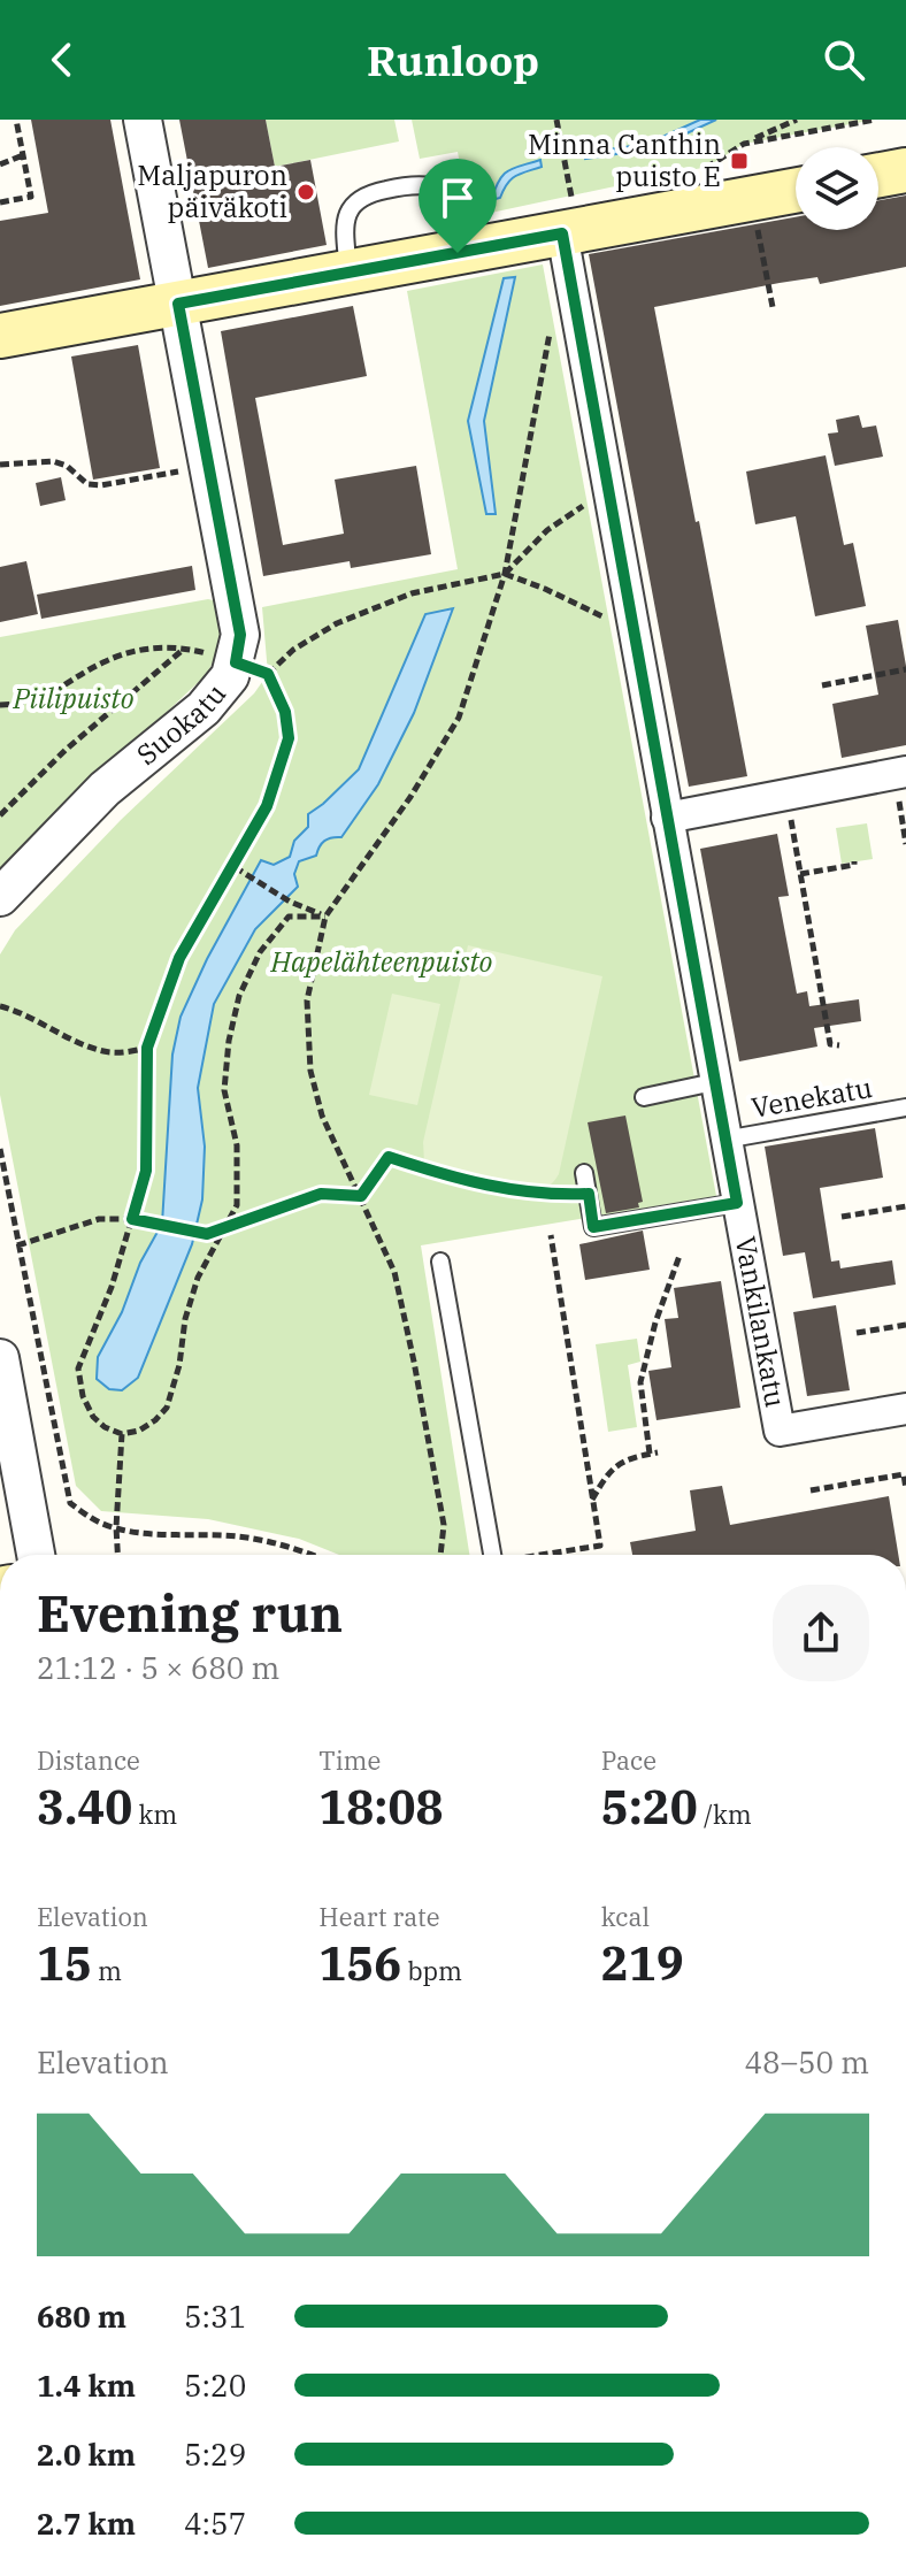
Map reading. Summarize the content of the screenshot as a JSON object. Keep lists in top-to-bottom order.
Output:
{
  "streets": {
    "street": ["Suokatu", "Vankilankatu"],
    "lane": ["Venekatu"]
  },
  "crossings": [
    ["Venekatu", "Vankilankatu"]
  ],
  "parks": ["Piilipuisto", "Hapelähteenpuisto"],
  "places": {
    "transit": ["Minna Canthin puisto E"],
    "other": ["Maljapuron päiväkoti"]
  },
  "page": {
    "header": "Runloop",
    "heading": ["Evening run", "21:12 · 5 × 680 m"],
    "stats": [
      ["Distance", "3.40 km"],
      ["Time", "18:08"],
      ["Pace", "5:20 /km"],
      ["Elevation", "15 m"],
      ["Heart rate", "156 bpm"],
      ["kcal", "219"]
    ],
    "chart": ["Elevation", "48–50 m"],
    "list": [
      {
        "name": "680 m",
        "note": "5:31"
      },
      {
        "name": "1.4 km",
        "note": "5:20"
      },
      {
        "name": "2.0 km",
        "note": "5:29"
      },
      {
        "name": "2.7 km",
        "note": "4:57"
      }
    ]
  }
}
